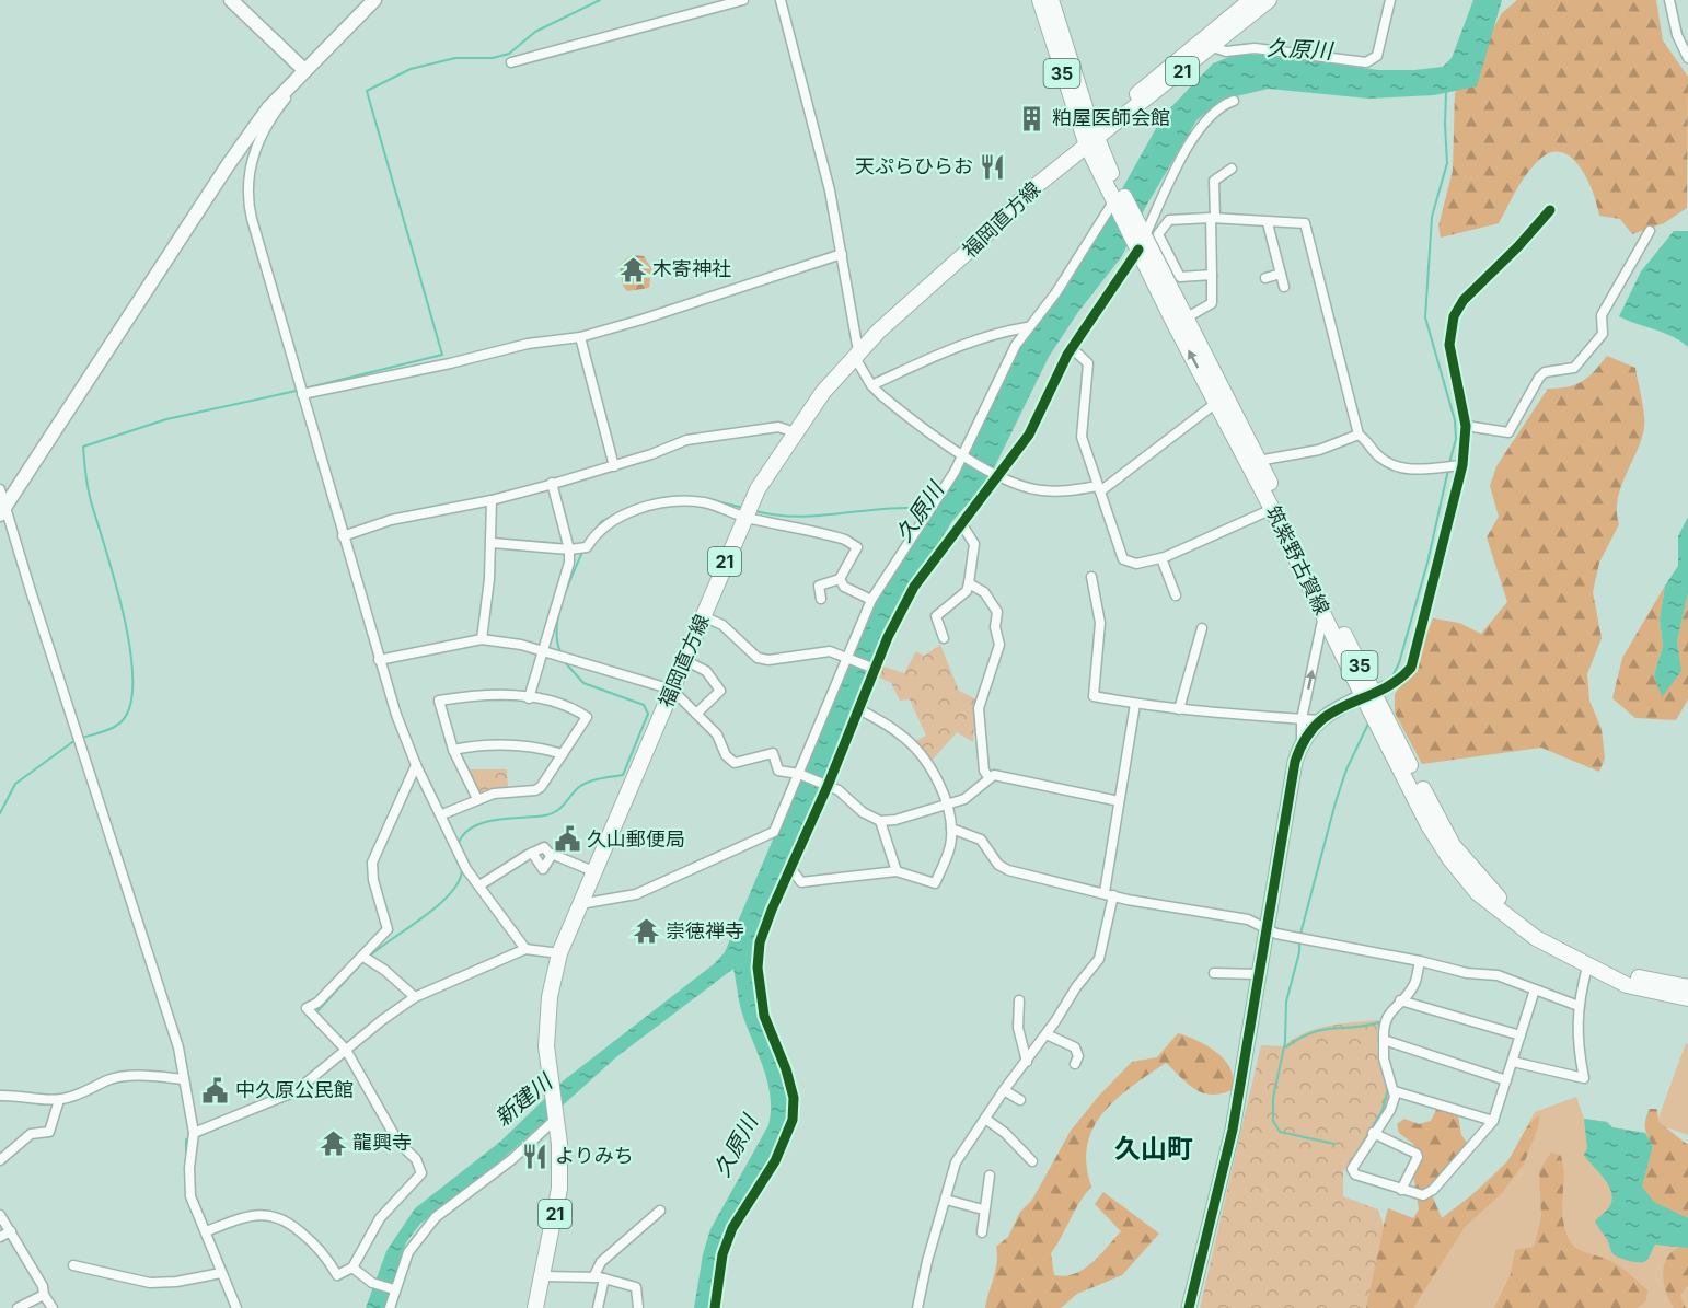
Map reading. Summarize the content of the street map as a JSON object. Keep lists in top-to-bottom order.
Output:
{
  "streets": {
    "main road": [
      "21",
      "35",
      "福岡直方線",
      "筑紫野古賀線"
    ]
  },
  "crossings": [
    ["福岡直方線", "筑紫野古賀線"]
  ],
  "districts": ["久山町"],
  "water": ["久原川", "新建川"],
  "places": {
    "building": ["粕屋医師会館"],
    "restaurant": ["天ぷらひらお", "よりみち"],
    "temple": ["木寄神社", "崇徳禅寺", "龍興寺"],
    "public building": ["久山郵便局", "中久原公民館"]
  }
}
